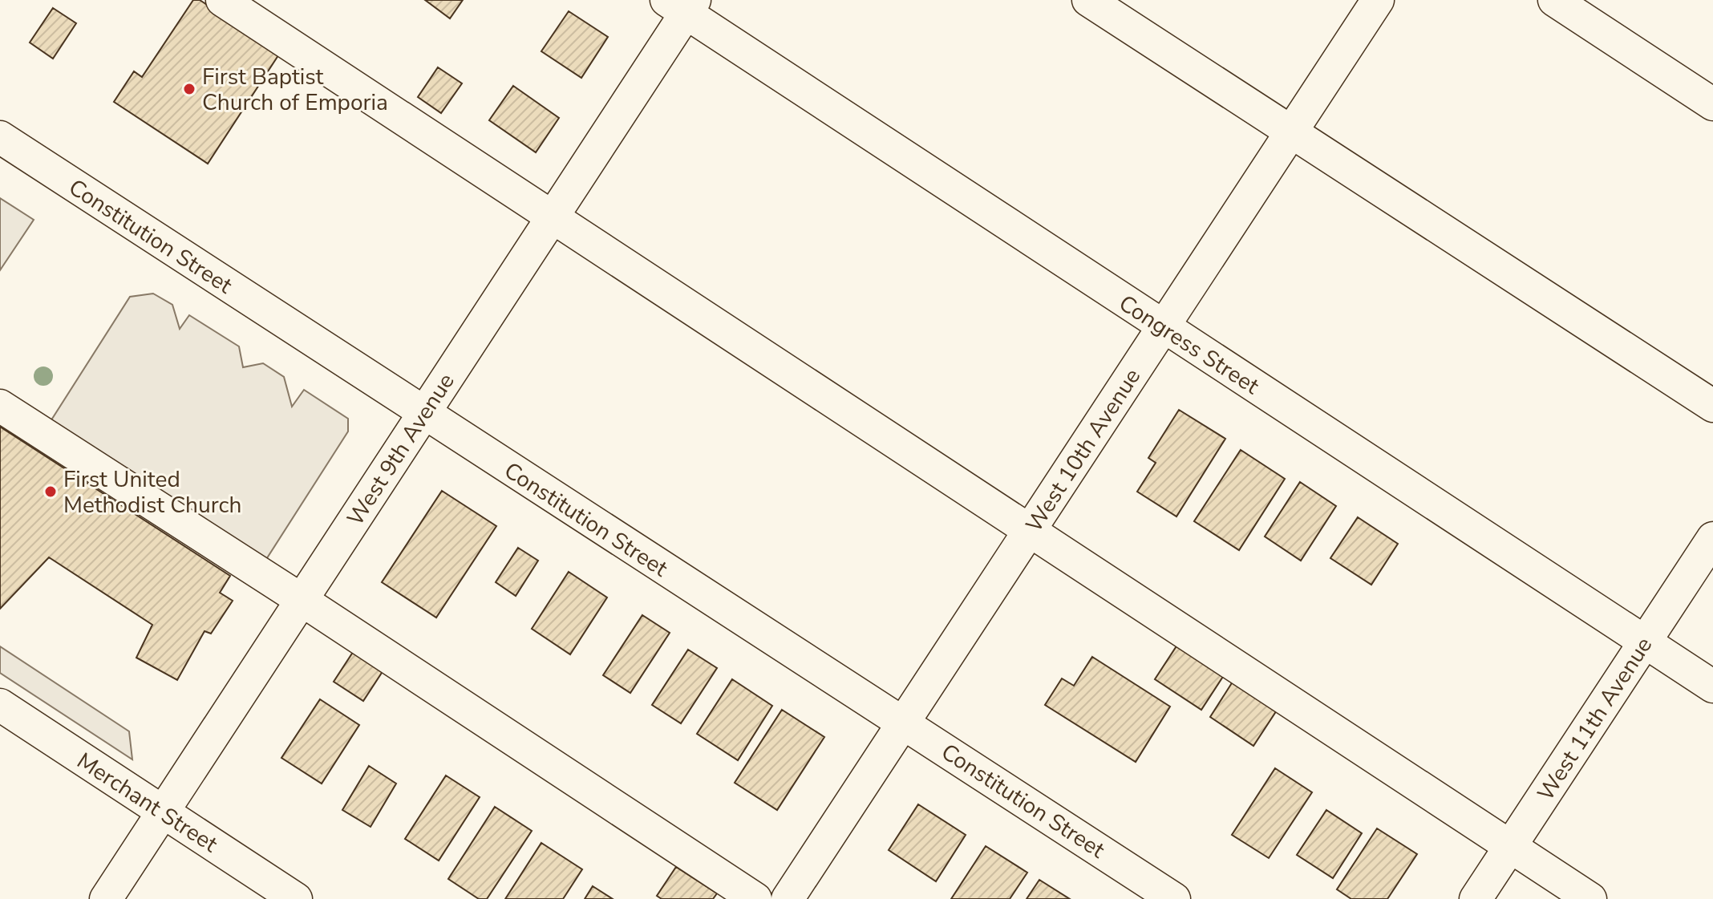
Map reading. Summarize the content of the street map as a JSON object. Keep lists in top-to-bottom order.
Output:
{
  "streets": {
    "street": [
      "Constitution Street",
      "Congress Street",
      "West 9th Avenue",
      "West 10th Avenue",
      "West 11th Avenue",
      "Merchant Street"
    ]
  },
  "crossings": [
    ["Constitution Street", "West 9th Avenue"],
    ["Constitution Street", "West 10th Avenue"],
    ["Congress Street", "West 9th Avenue"],
    ["Congress Street", "West 10th Avenue"],
    ["Congress Street", "West 11th Avenue"],
    ["West 9th Avenue", "Merchant Street"]
  ],
  "places": ["First Baptist Church of Emporia", "First United Methodist Church"]
}
